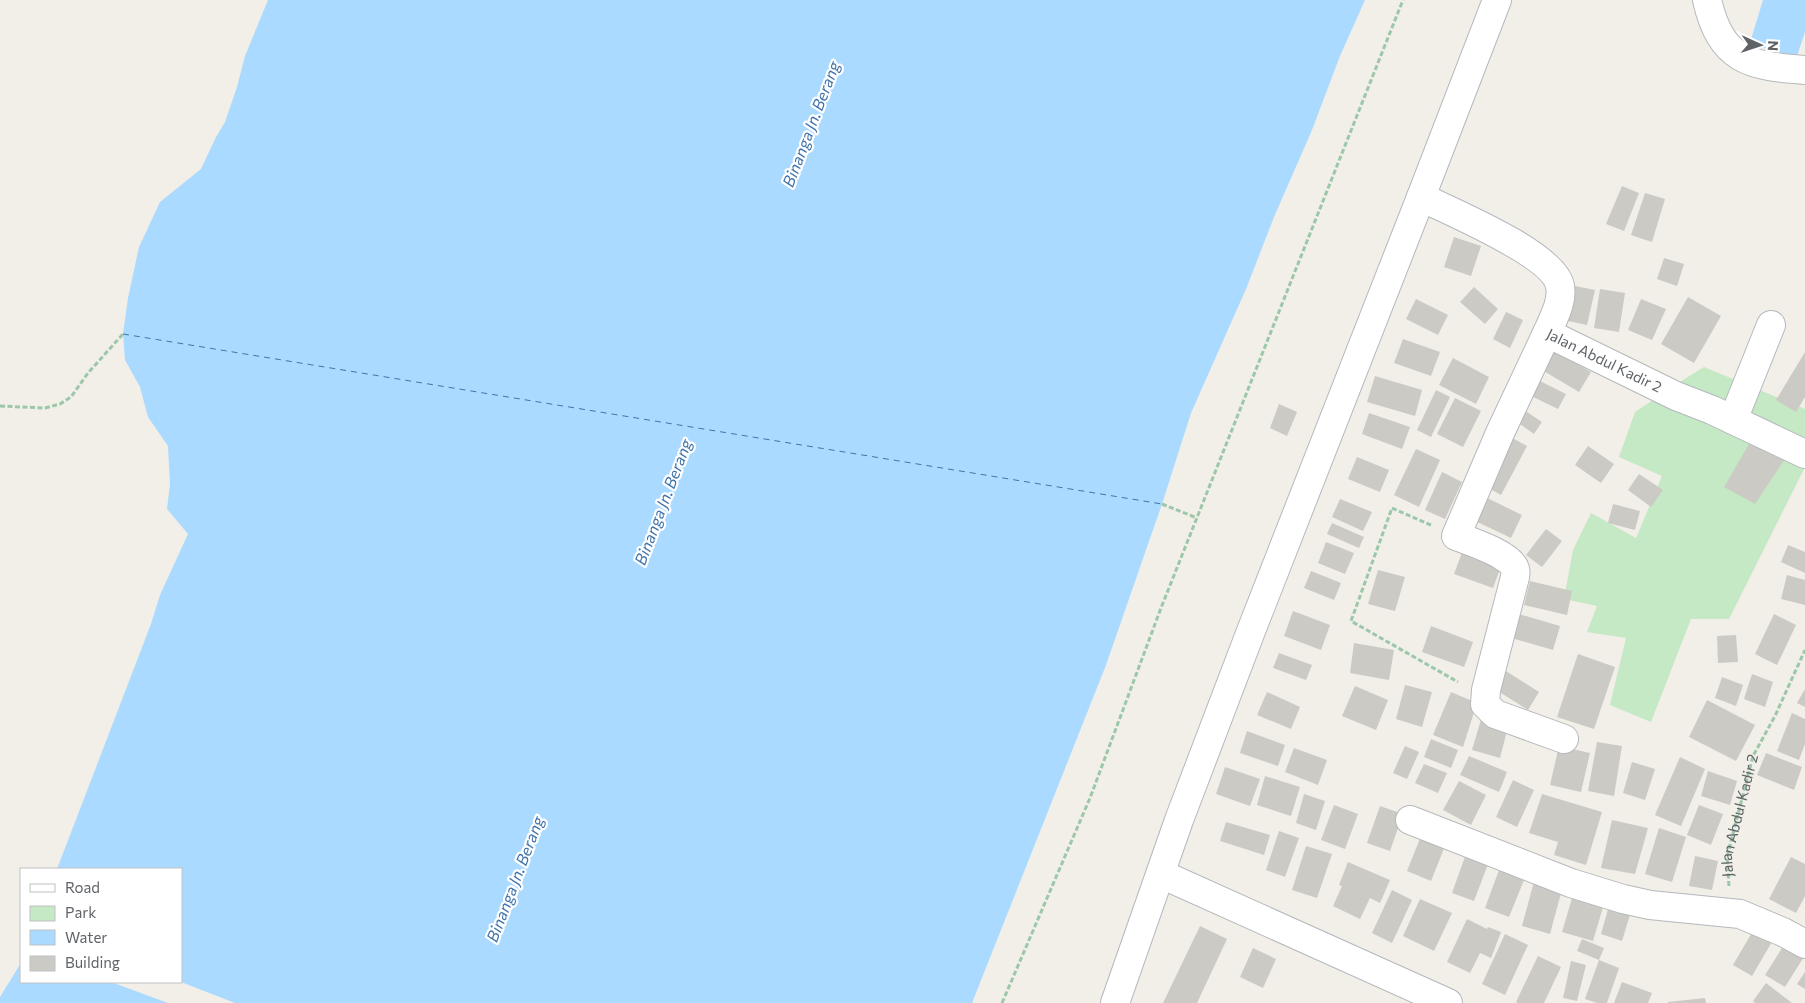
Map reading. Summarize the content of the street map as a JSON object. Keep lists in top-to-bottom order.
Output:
{
  "streets": {
    "street": ["Jalan Abdul Kadir 2"]
  },
  "water": ["Binanga Jn. Berang"],
  "legend": [
    "Road",
    "Park",
    "Water",
    "Building"
  ],
  "north": "right"
}
